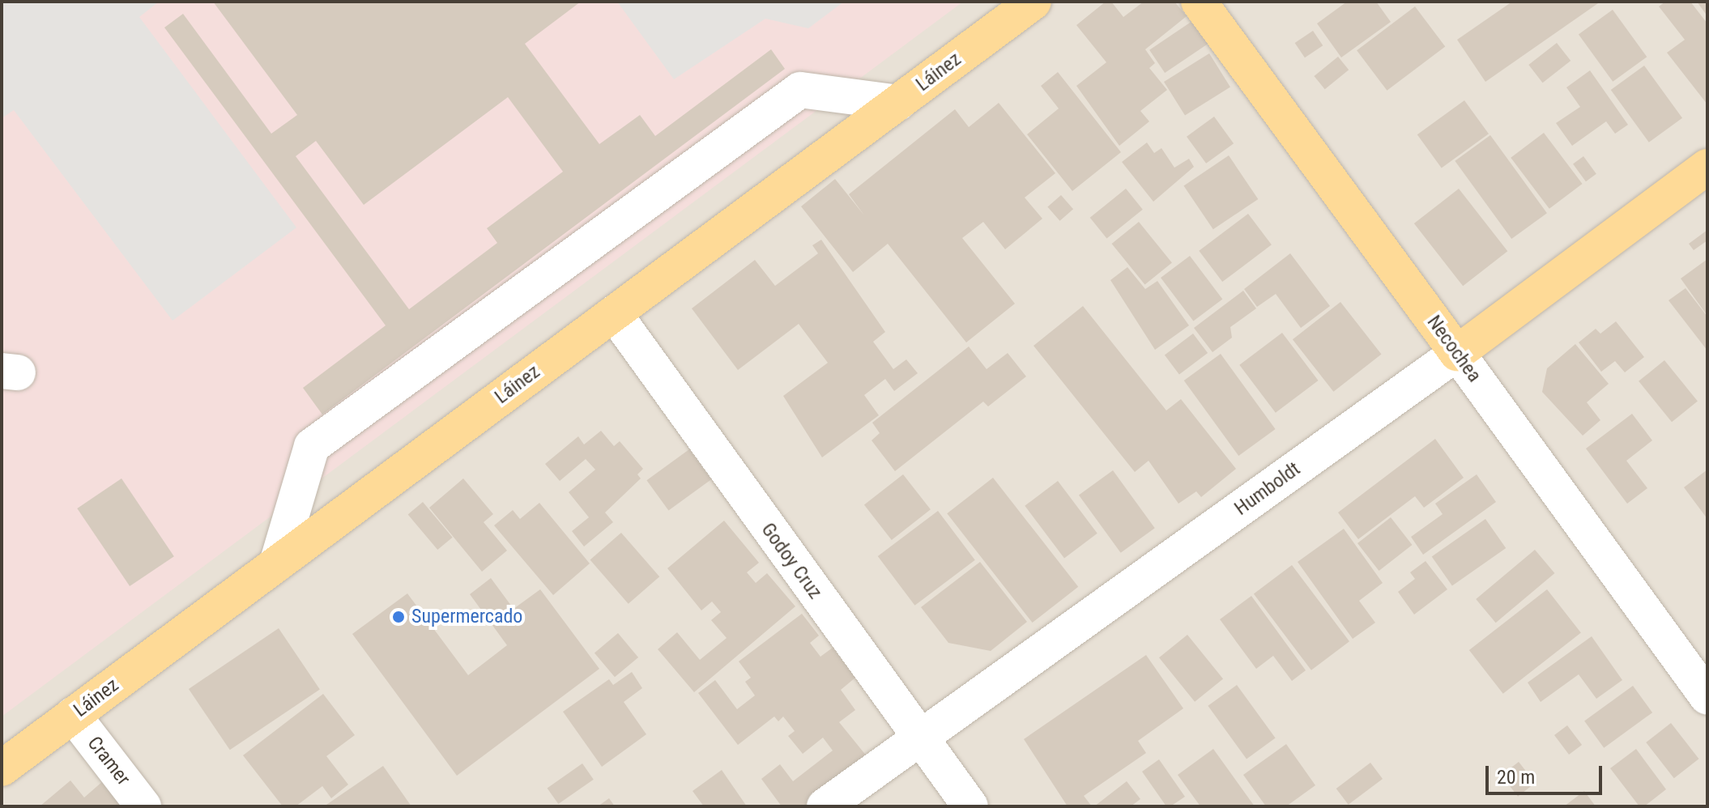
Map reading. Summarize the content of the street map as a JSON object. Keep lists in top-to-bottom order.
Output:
{
  "streets": {
    "main road": ["Láinez", "Necochea", "Humboldt"],
    "street": ["Godoy Cruz", "Cramer"]
  },
  "crossings": [
    ["Láinez", "Godoy Cruz"],
    ["Láinez", "Cramer"],
    ["Necochea", "Humboldt"],
    ["Humboldt", "Godoy Cruz"]
  ],
  "places": ["Supermercado"],
  "scale_bar": "20 m"
}
